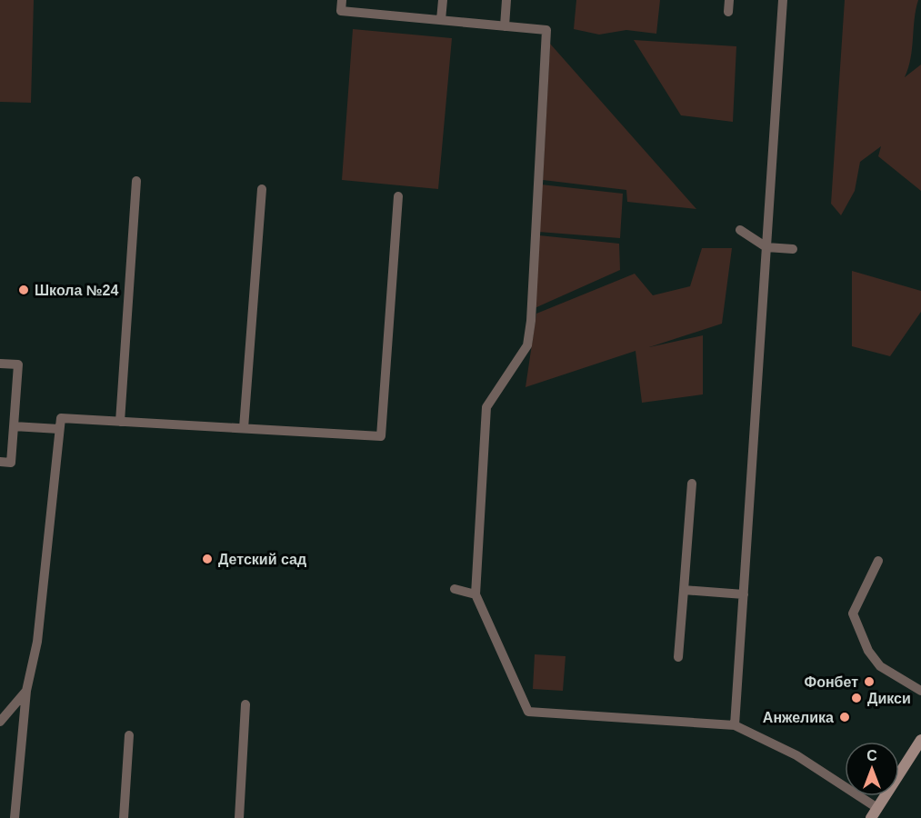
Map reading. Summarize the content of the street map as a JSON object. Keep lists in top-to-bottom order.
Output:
{
  "places": [
    "Школа №24",
    "Детский сад",
    "Фонбет",
    "Дикси",
    "Анжелика"
  ],
  "north": "top"
}
